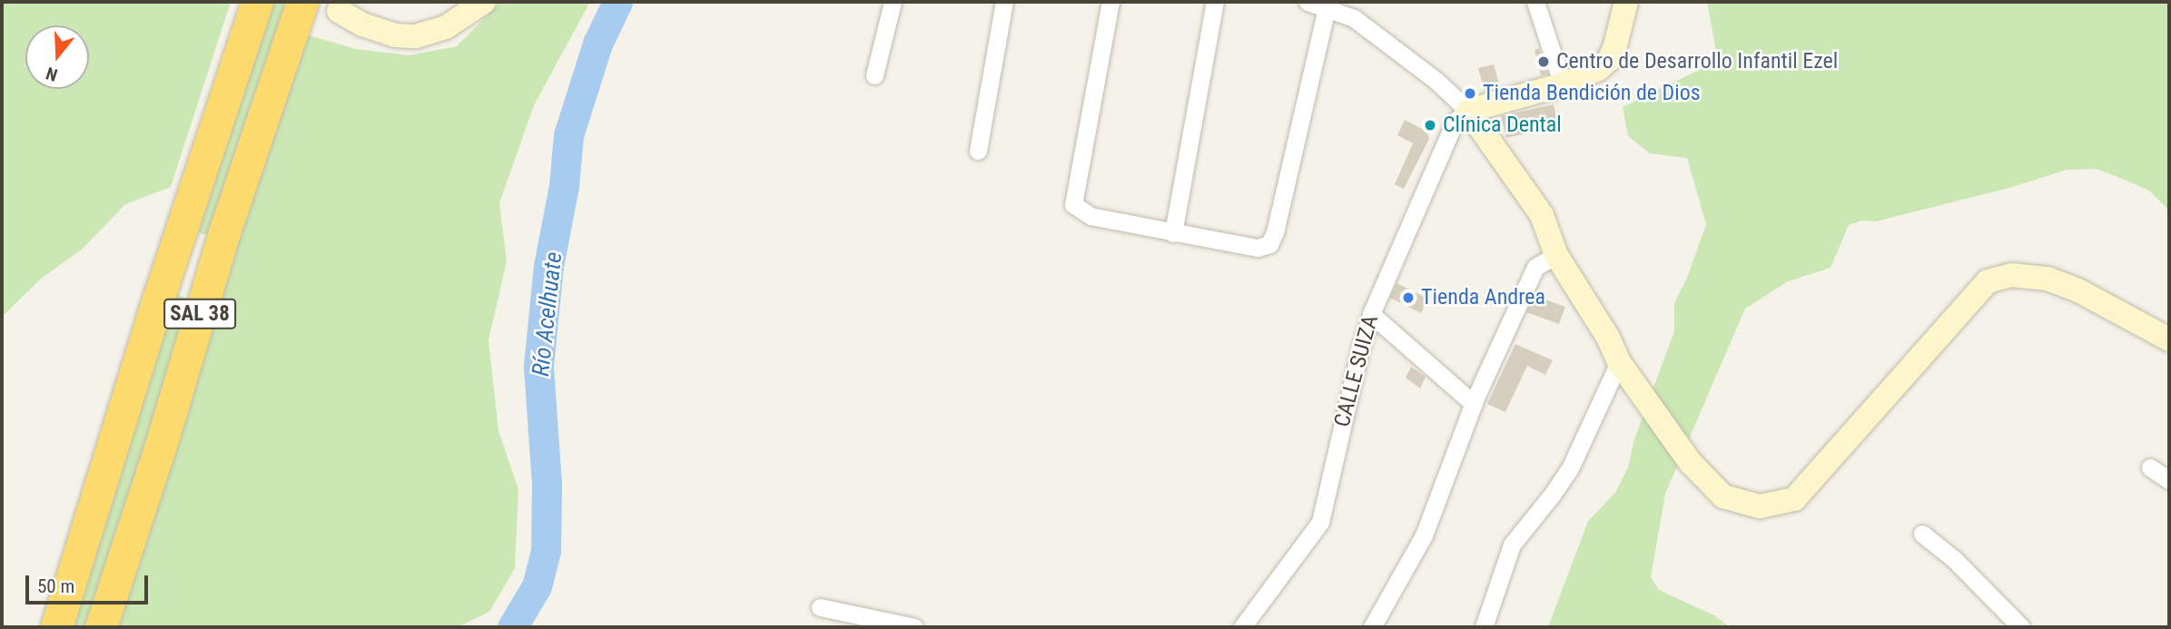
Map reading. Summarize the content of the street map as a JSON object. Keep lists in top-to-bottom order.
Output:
{
  "streets": {
    "highway": ["SAL 38"],
    "street": ["CALLE SUIZA"]
  },
  "water": ["Río Acelhuate"],
  "places": [
    "Centro de Desarrollo Infantil Ezel",
    "Tienda Bendición de Dios",
    "Clínica Dental",
    "Tienda Andrea"
  ],
  "scale_bar": "50 m",
  "north": "bottom"
}
